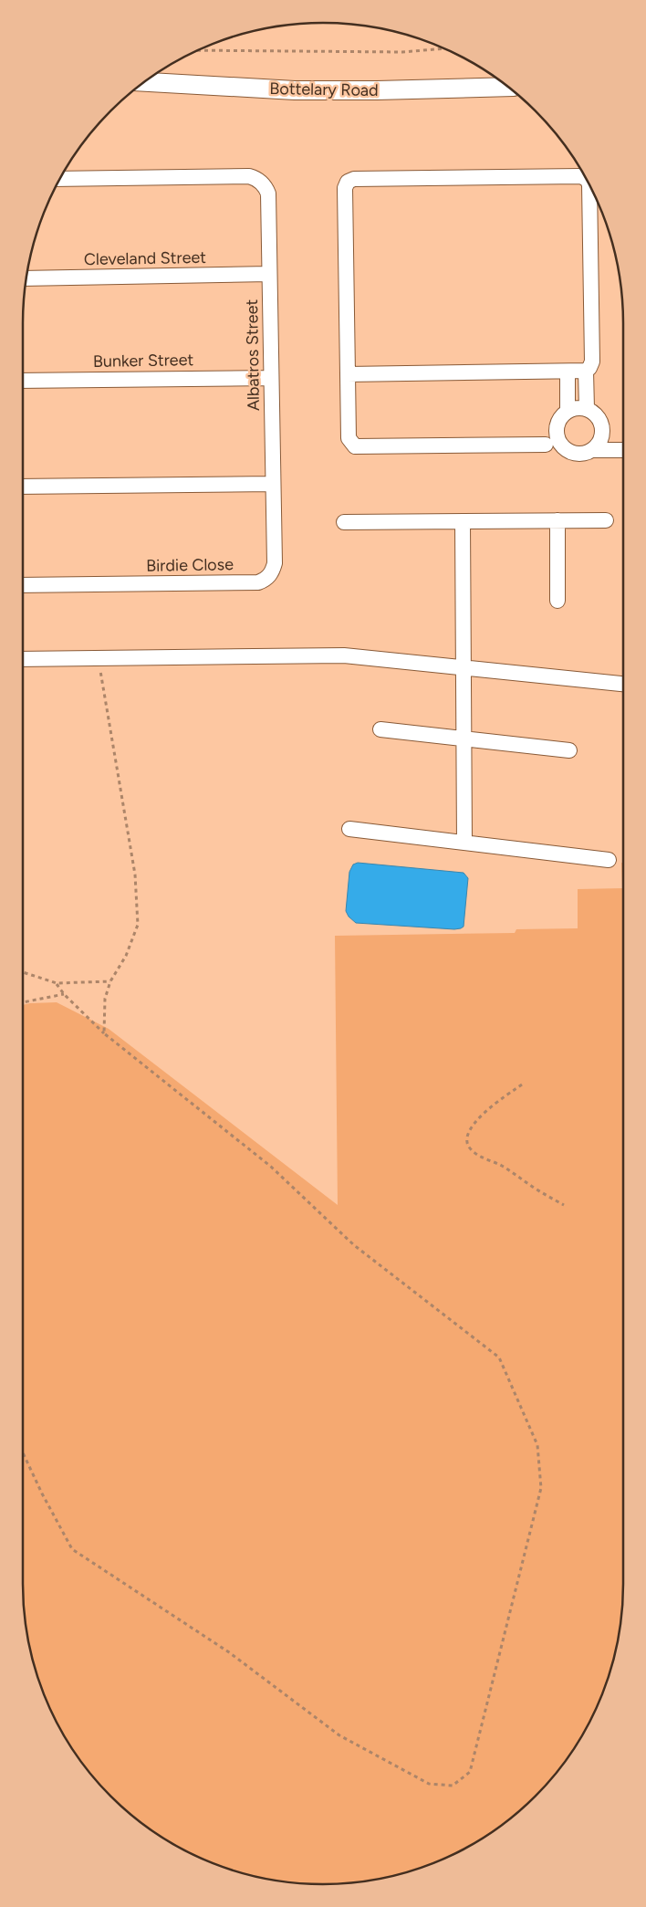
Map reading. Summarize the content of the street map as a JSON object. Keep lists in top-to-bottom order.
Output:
{
  "streets": {
    "main road": ["Bottelary Road"],
    "street": [
      "Cleveland Street",
      "Albatros Street",
      "Bunker Street",
      "Birdie Close"
    ]
  },
  "crossings": [
    ["Cleveland Street", "Albatros Street"],
    ["Albatros Street", "Bunker Street"],
    ["Albatros Street", "Birdie Close"]
  ]
}
